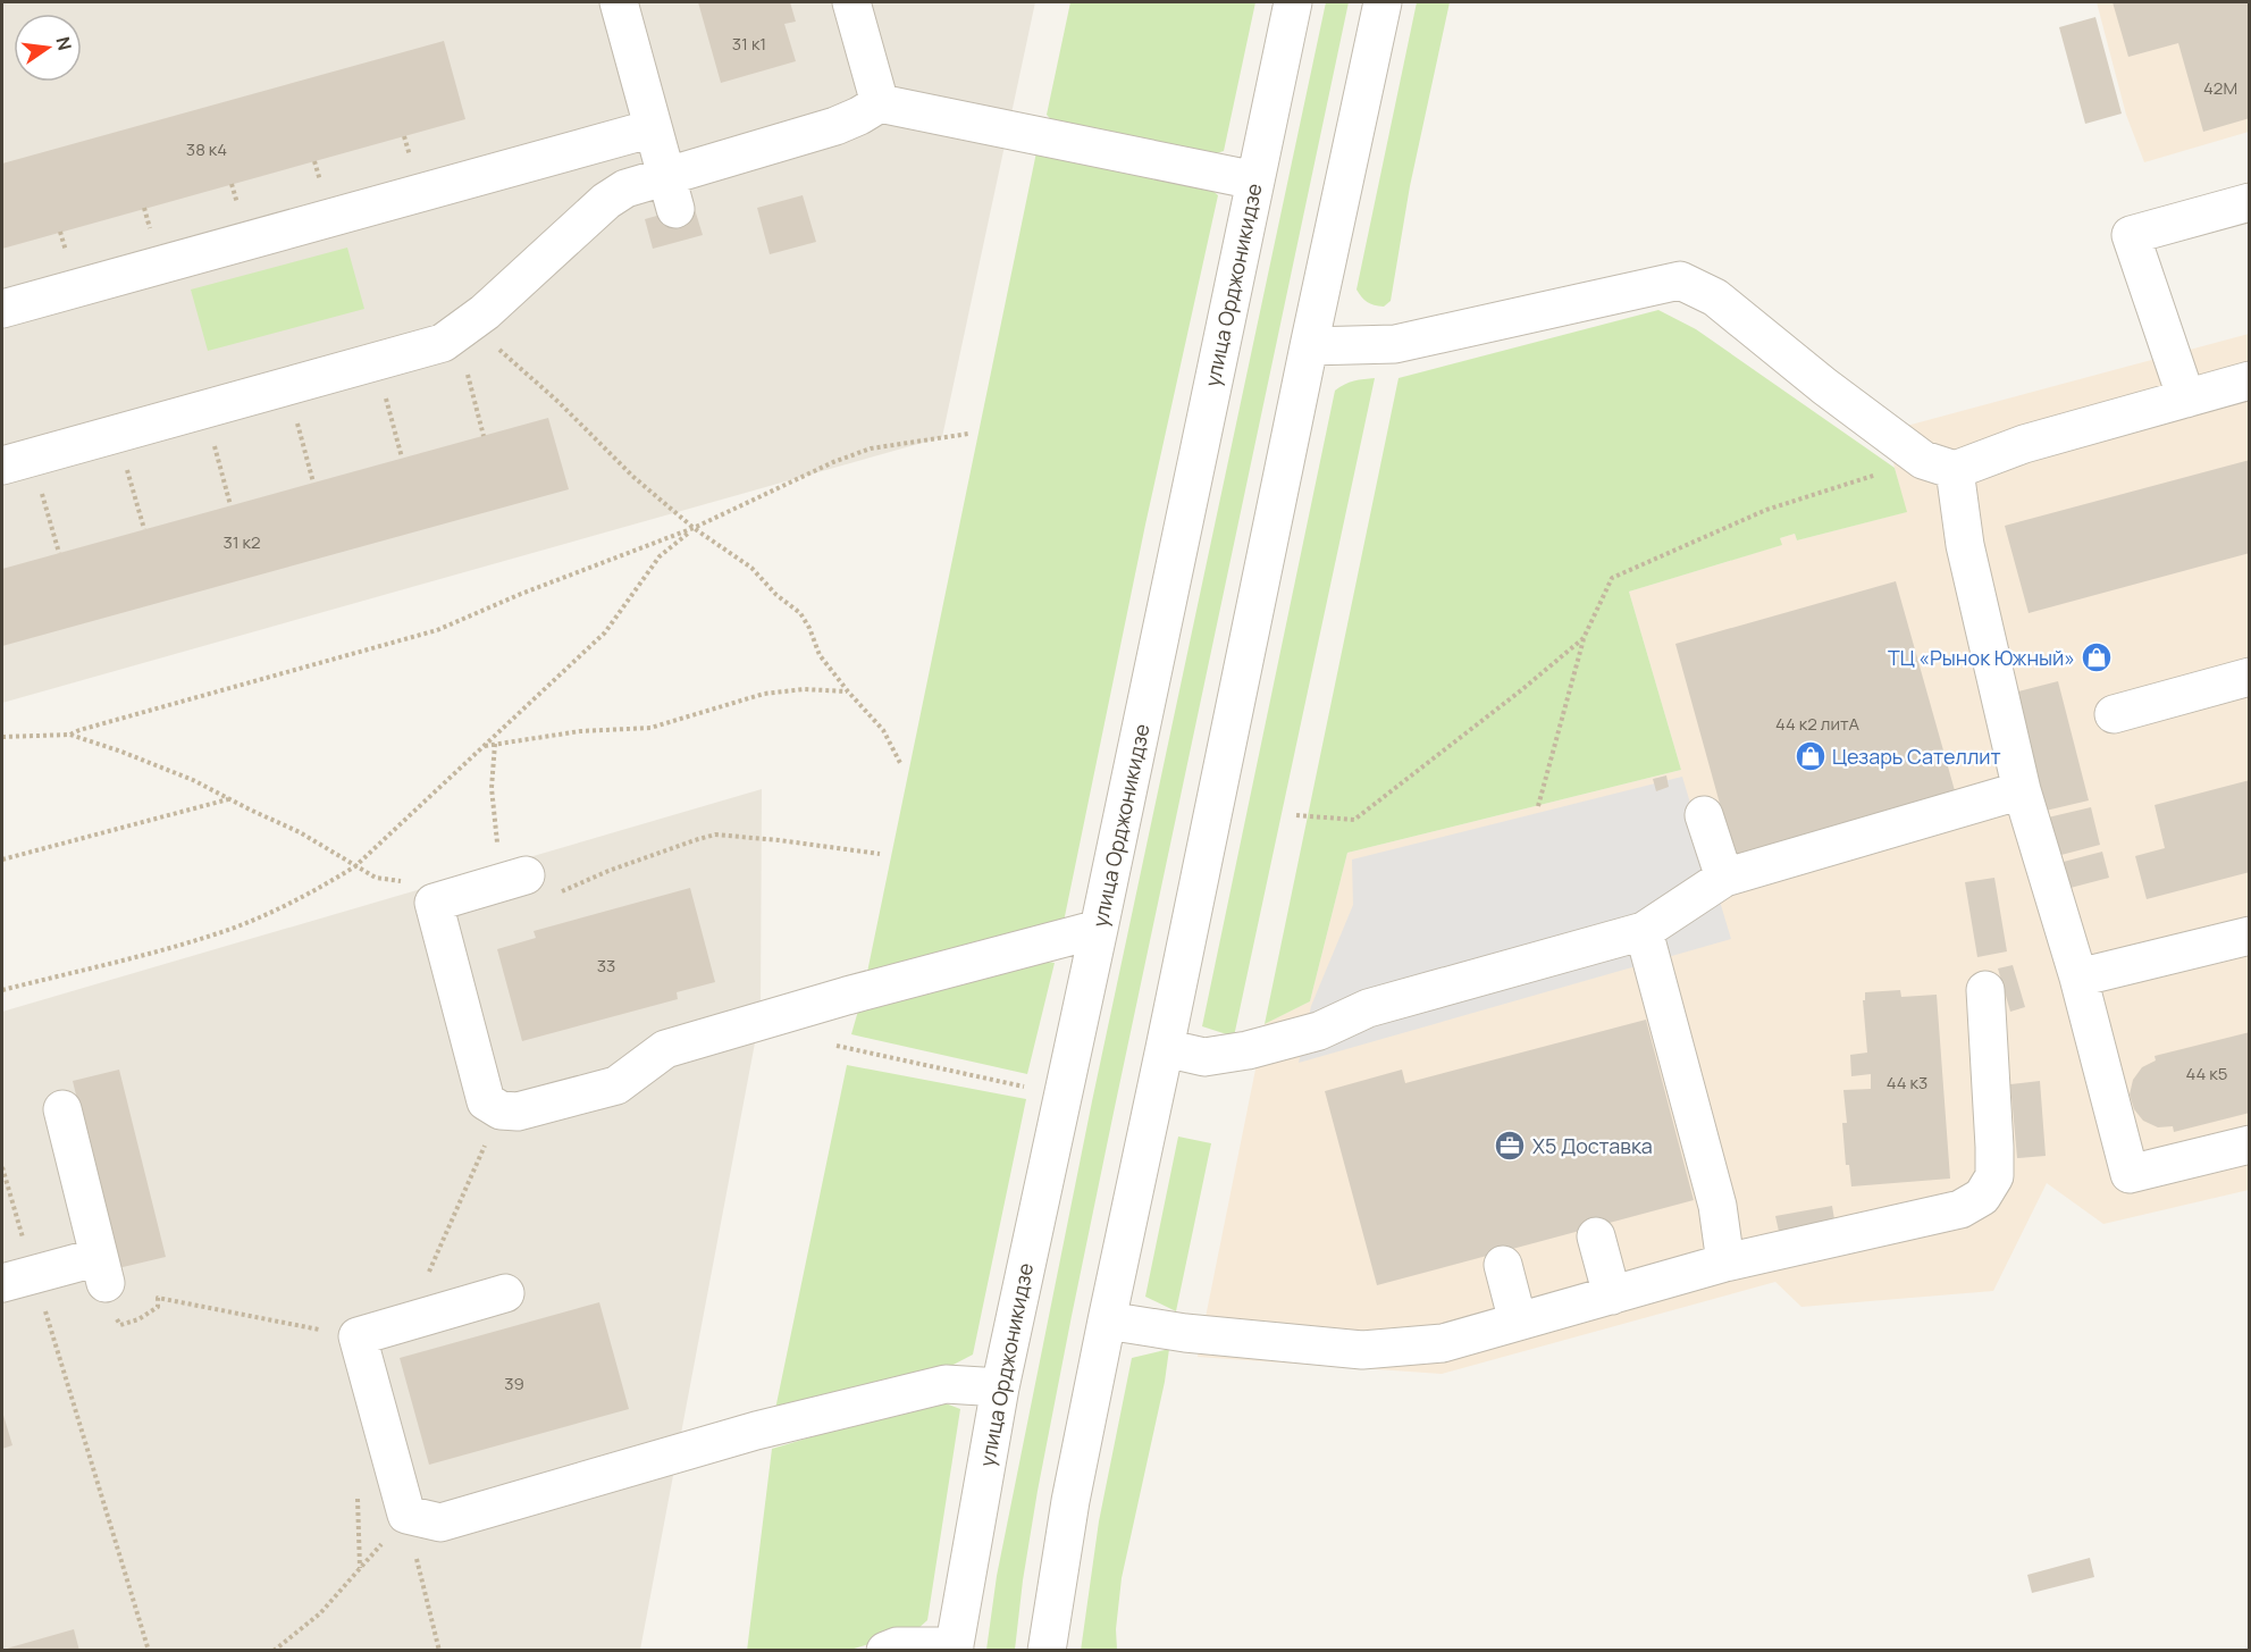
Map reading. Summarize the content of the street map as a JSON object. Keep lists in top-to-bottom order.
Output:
{
  "streets": {
    "street": ["улица Орджоникидзе"]
  },
  "places": {
    "shop": ["ТЦ «Рынок Южный»", "Цезарь Сателлит"],
    "office": ["X5 Доставка"]
  },
  "house_numbers": [
    "31 к1",
    "42М",
    "38 к4",
    "31 к2",
    "44 к2 литА",
    "33",
    "44 к5",
    "44 к3",
    "39"
  ],
  "north": "right"
}
